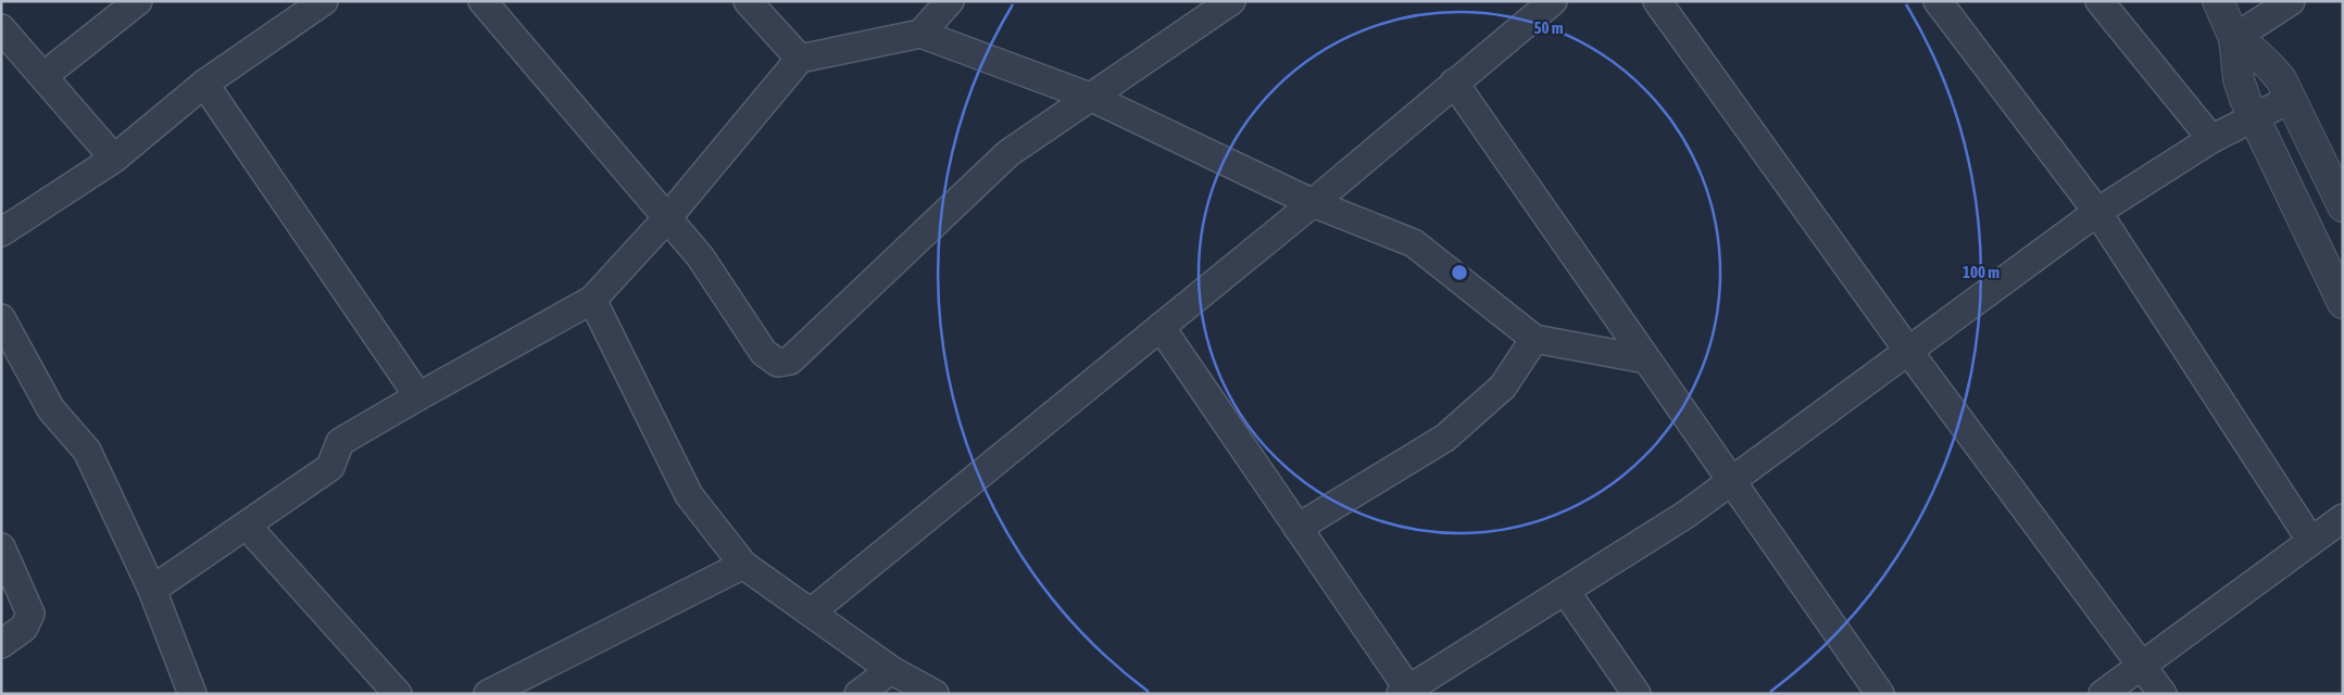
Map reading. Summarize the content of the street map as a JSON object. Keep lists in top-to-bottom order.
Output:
{
  "rings": ["50 m", "100 m"]
}
